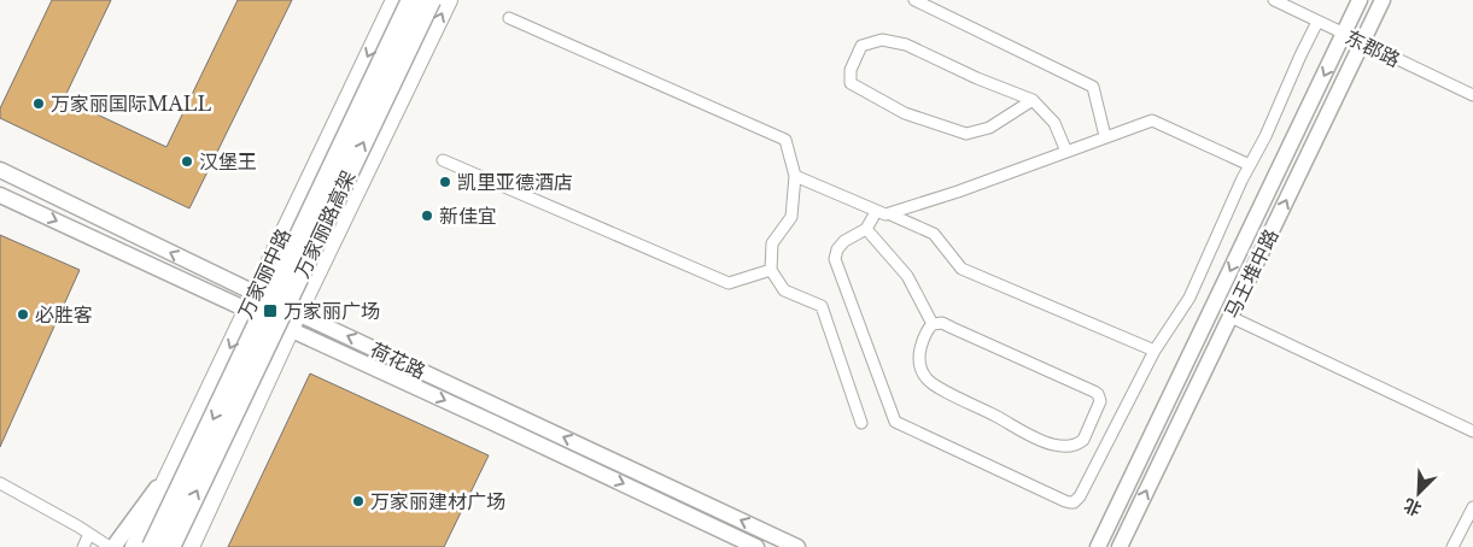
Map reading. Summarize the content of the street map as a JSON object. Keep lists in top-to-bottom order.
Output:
{
  "streets": {
    "highway": ["万家丽路高架"],
    "main road": ["万家丽中路", "马王堆中路", "荷花路"],
    "street": ["东郡路"]
  },
  "crossings": [
    ["东郡路", "马王堆中路"],
    ["万家丽中路", "荷花路"]
  ],
  "places": {
    "other": [
      "万家丽国际MALL",
      "汉堡王",
      "凯里亚德酒店",
      "新佳宜",
      "必胜客",
      "万家丽建材广场"
    ],
    "transit": ["万家丽广场"]
  },
  "north": "bottom left"
}
